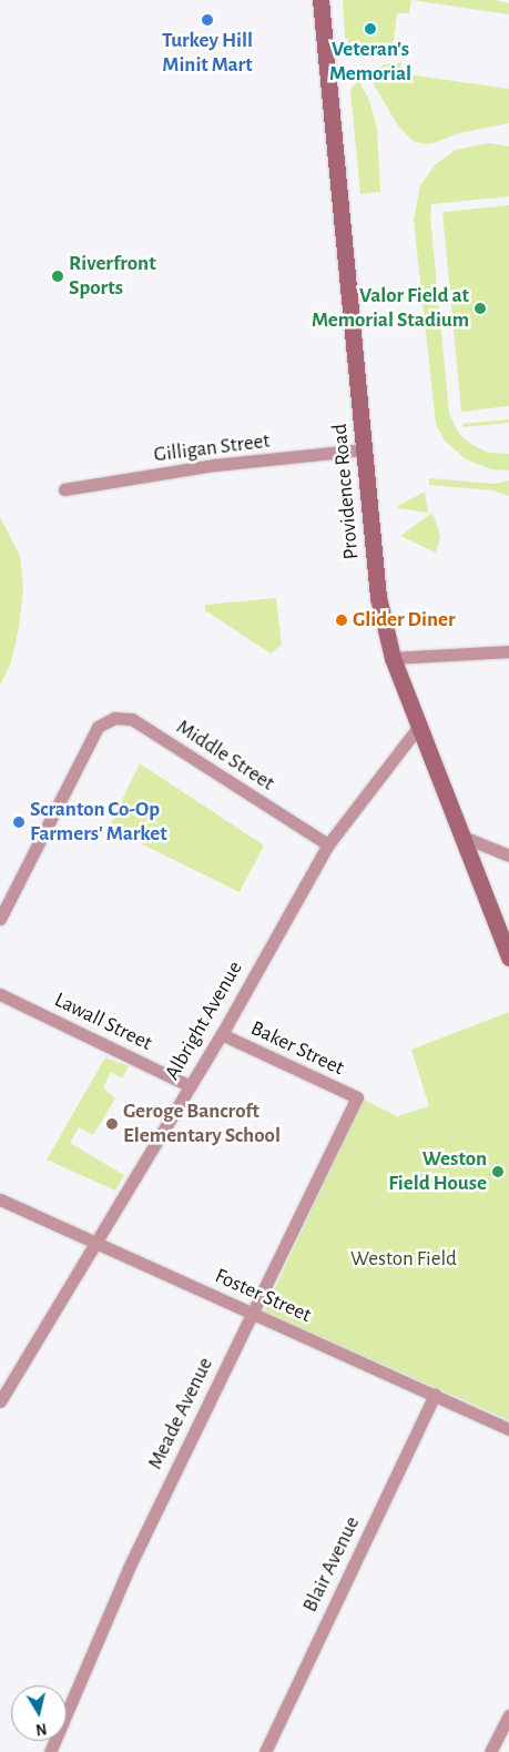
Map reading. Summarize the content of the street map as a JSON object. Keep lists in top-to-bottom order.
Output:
{
  "streets": {
    "main road": ["Providence Road"],
    "street": [
      "Gilligan Street",
      "Middle Street",
      "Albright Avenue",
      "Lawall Street",
      "Baker Street",
      "Foster Street",
      "Meade Avenue",
      "Blair Avenue"
    ]
  },
  "crossings": [
    ["Gilligan Street", "Providence Road"],
    ["Providence Road", "Albright Avenue"],
    ["Middle Street", "Albright Avenue"],
    ["Albright Avenue", "Lawall Street"],
    ["Albright Avenue", "Baker Street"],
    ["Albright Avenue", "Foster Street"],
    ["Baker Street", "Meade Avenue"],
    ["Foster Street", "Meade Avenue"],
    ["Foster Street", "Blair Avenue"]
  ],
  "parks": ["Weston Field"],
  "places": [
    "Turkey Hill Minit Mart",
    "Veteran's Memorial",
    "Riverfront Sports",
    "Valor Field at Memorial Stadium",
    "Glider Diner",
    "Scranton Co-Op Farmers' Market",
    "Geroge Bancroft Elementary School",
    "Weston Field House"
  ],
  "north": "bottom"
}
